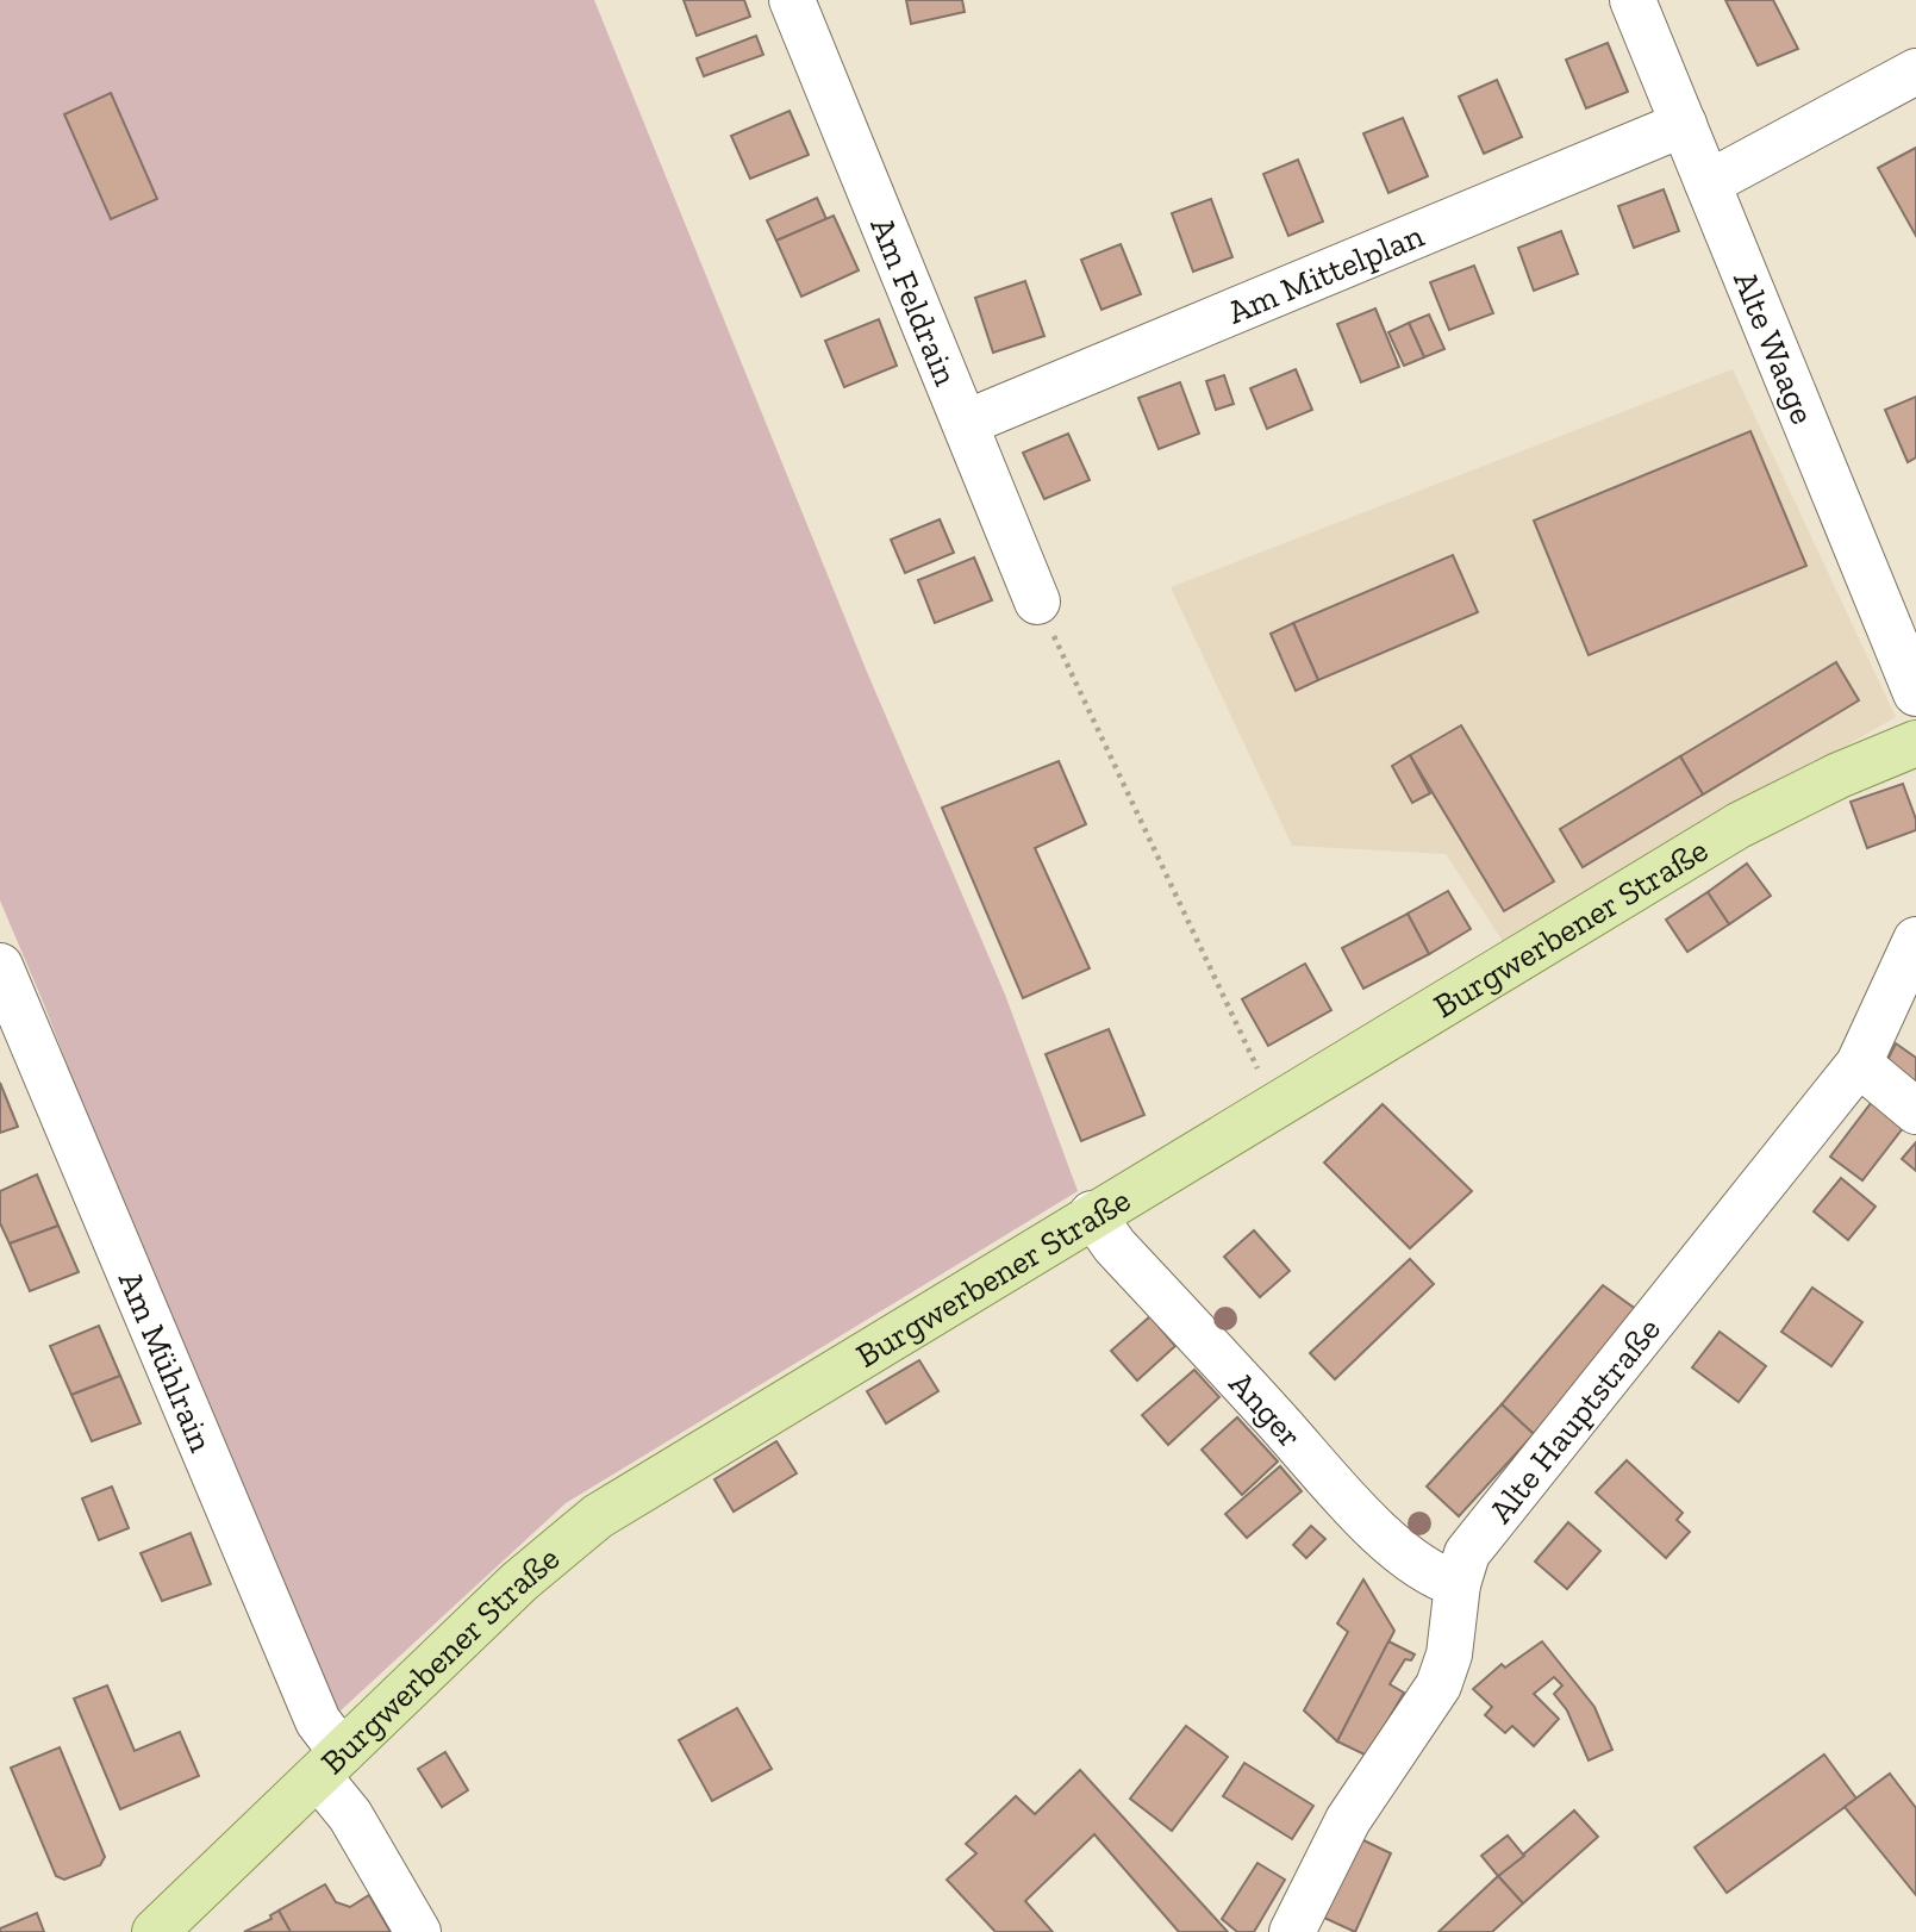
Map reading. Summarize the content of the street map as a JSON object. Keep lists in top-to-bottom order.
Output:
{
  "streets": {
    "main road": ["Burgwerbener Straße"],
    "street": [
      "Am Mittelplan",
      "Am Feldrain",
      "Alte Waage",
      "Am Mühlrain",
      "Anger",
      "Alte Hauptstraße"
    ]
  },
  "crossings": [
    ["Am Mittelplan", "Am Feldrain"],
    ["Am Mittelplan", "Alte Waage"],
    ["Burgwerbener Straße", "Am Mühlrain"],
    ["Burgwerbener Straße", "Anger"],
    ["Anger", "Alte Hauptstraße"]
  ]
}
